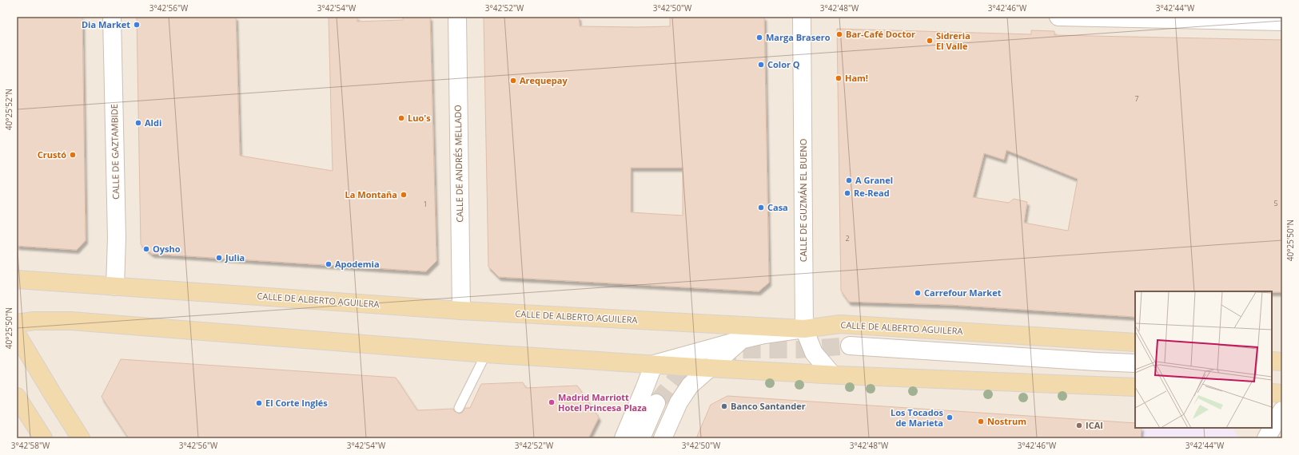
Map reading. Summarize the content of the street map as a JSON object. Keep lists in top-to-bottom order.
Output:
{
  "streets": {
    "main road": ["CALLE DE ALBERTO AGUILERA"],
    "street": ["CALLE DE GAZTAMBIDE", "CALLE DE ANDRÉS MELLADO", "CALLE DE GUZMÁN EL BUENO"]
  },
  "crossings": [
    ["CALLE DE GAZTAMBIDE", "CALLE DE ALBERTO AGUILERA"],
    ["CALLE DE ANDRÉS MELLADO", "CALLE DE ALBERTO AGUILERA"],
    ["CALLE DE GUZMÁN EL BUENO", "CALLE DE ALBERTO AGUILERA"]
  ],
  "places": [
    "Dia Market",
    "Bar-Café Doctor",
    "Marga Brasero",
    "Sidreria El Valle",
    "Color Q",
    "Ham!",
    "Arequepay",
    "Luo's",
    "Aldi",
    "Crustó",
    "A Granel",
    "Re-Read",
    "La Montaña",
    "Casa",
    "Oysho",
    "Julia",
    "Apodemia",
    "Carrefour Market",
    "Madrid Marriott Hotel Princesa Plaza",
    "El Corte Inglés",
    "Banco Santander",
    "Los Tocados de Marieta",
    "Nostrum",
    "ICAI"
  ],
  "house_numbers": [
    "7",
    "5",
    "1",
    "2"
  ],
  "coordinates": [
    "3°42'56\"W",
    "3°42'54\"W",
    "3°42'52\"W",
    "3°42'50\"W",
    "3°42'48\"W",
    "3°42'46\"W",
    "3°42'44\"W",
    "40°25'52\"N",
    "40°25'50\"N",
    "3°42'58\"W"
  ]
}
